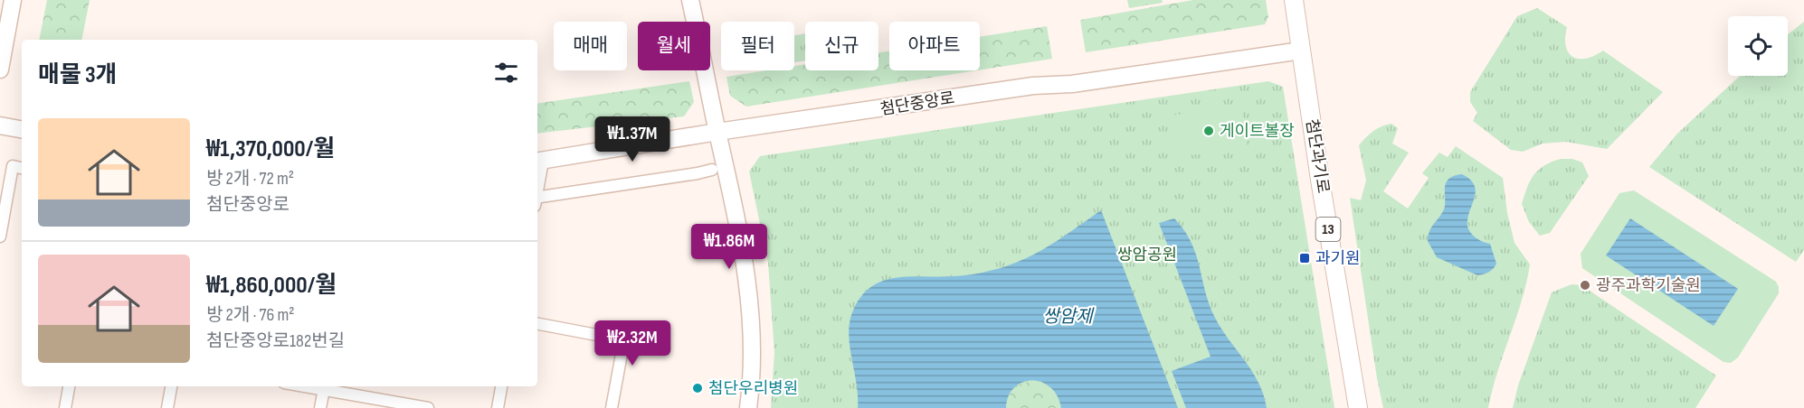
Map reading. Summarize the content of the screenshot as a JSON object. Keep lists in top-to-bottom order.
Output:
{
  "streets": {
    "main road": ["첨단과기로", "13"],
    "street": ["첨단중앙로"]
  },
  "crossings": [
    ["첨단중앙로", "첨단과기로"]
  ],
  "water": ["쌍암제"],
  "parks": ["쌍암공원"],
  "places": {
    "other": ["게이트볼장", "광주과학기술원", "첨단우리병원"],
    "transit": ["과기원"]
  },
  "page": {
    "chip": [
      "매매",
      "월세",
      "필터",
      "신규",
      "아파트"
    ],
    "heading": "매물 3개",
    "list": [
      {
        "name": "₩1,370,000/월",
        "note": "방 2개 · 72 m² · 첨단중앙로"
      },
      {
        "name": "₩1,860,000/월",
        "note": "방 2개 · 76 m² · 첨단중앙로182번길"
      }
    ],
    "price": ["₩1.37M", "₩1.86M", "₩2.32M"]
  }
}
